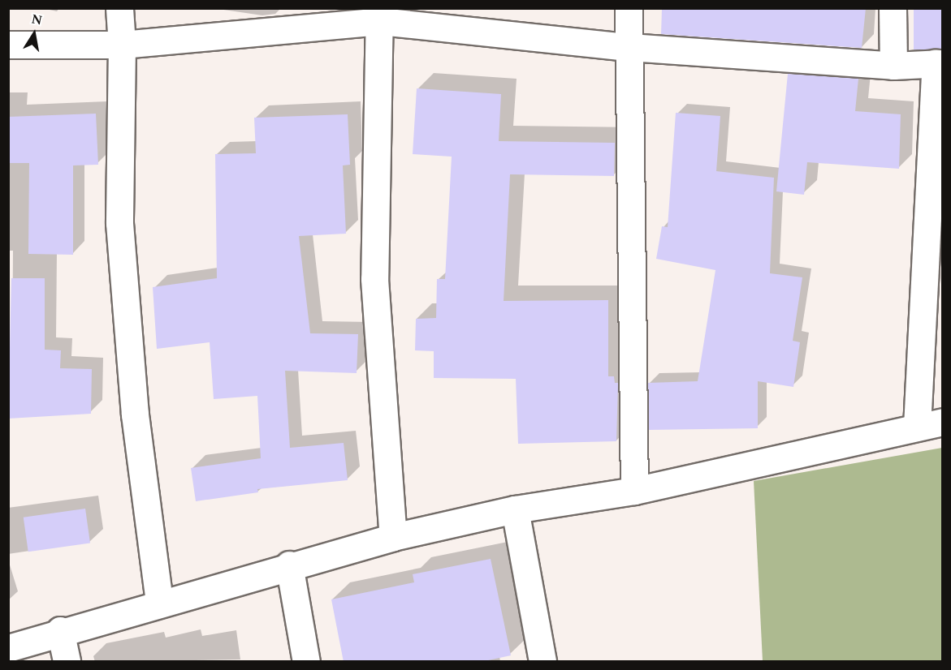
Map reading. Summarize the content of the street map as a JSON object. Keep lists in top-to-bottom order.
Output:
{
  "north": "top"
}
